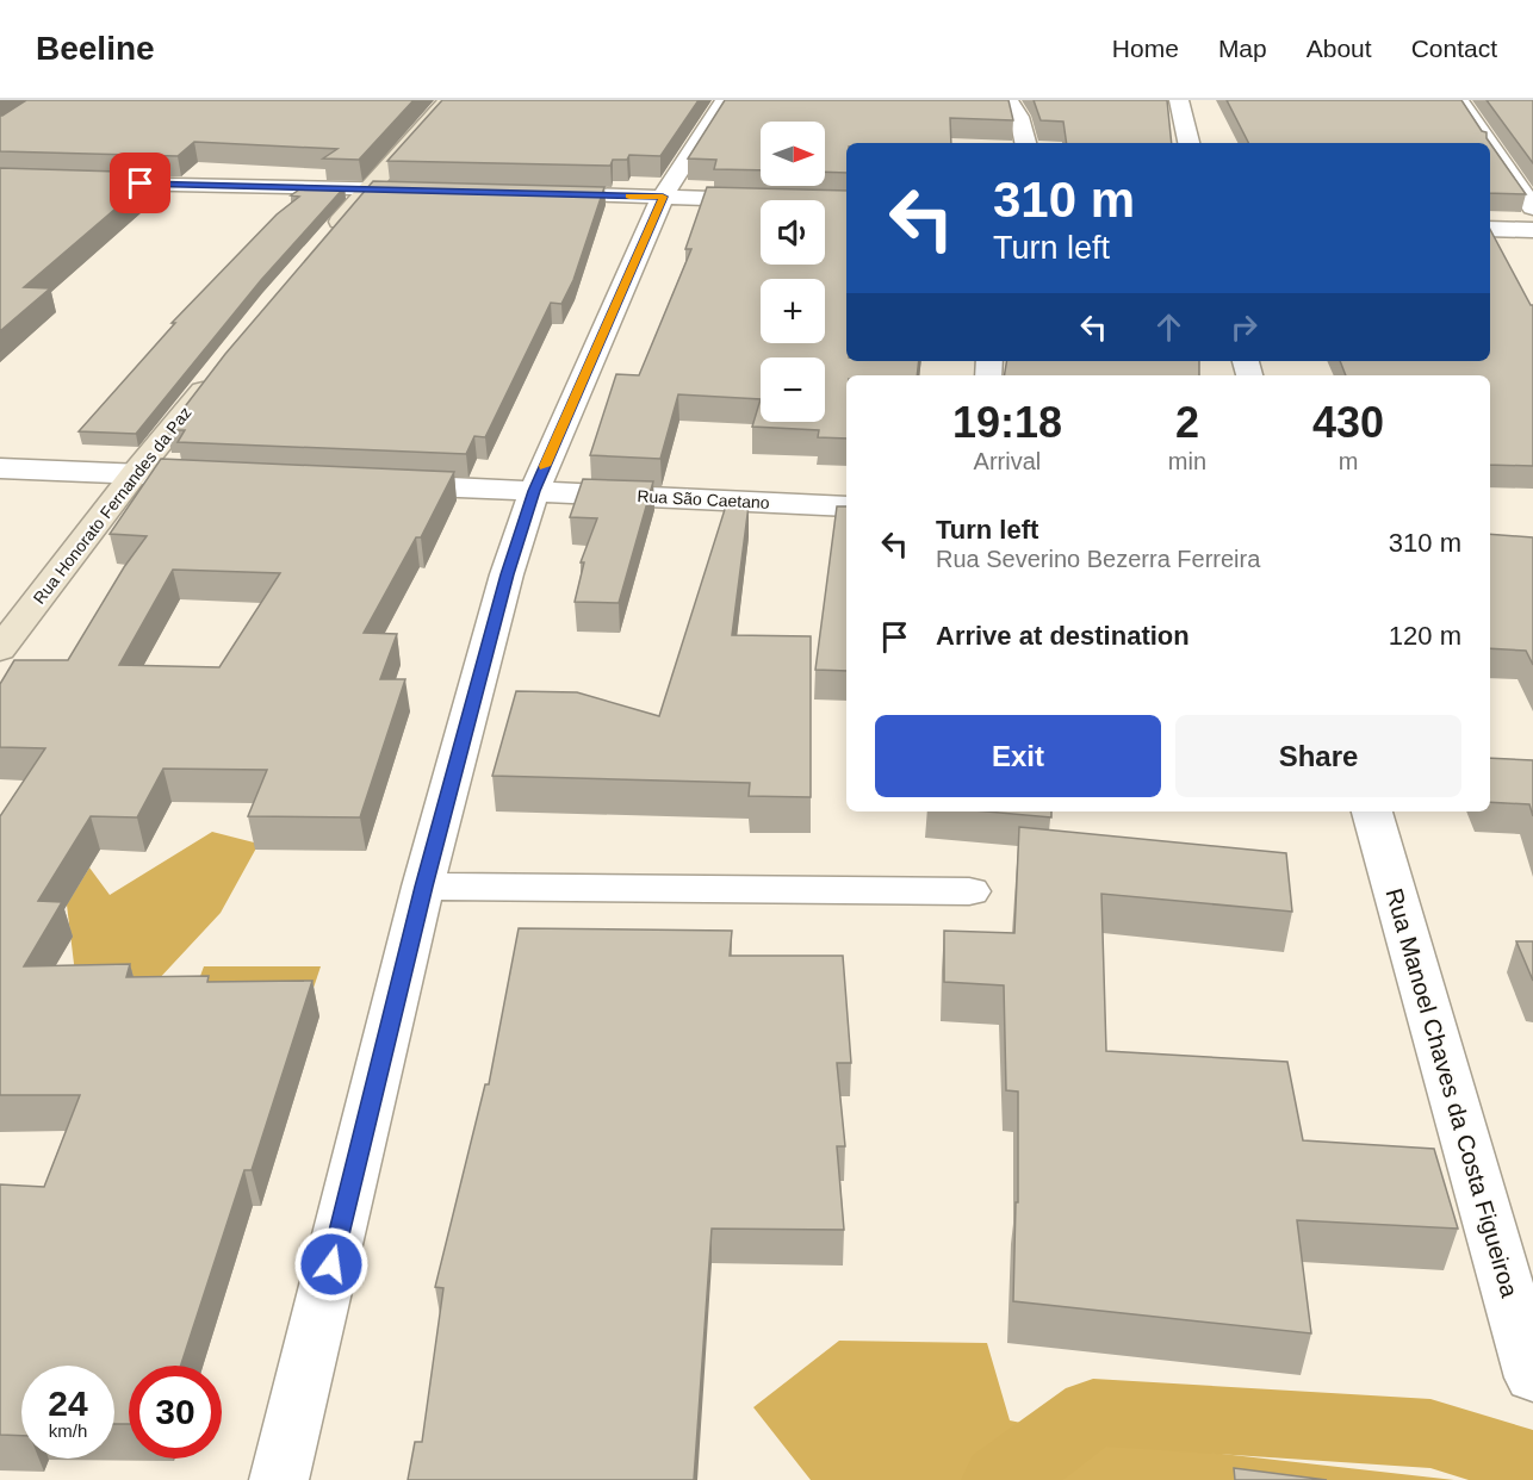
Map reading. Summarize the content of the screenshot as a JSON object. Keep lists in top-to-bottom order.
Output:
{
  "streets": {
    "main road": ["Rua Honorato Fernandes da Paz"],
    "street": ["Rua São Caetano", "Rua Manoel Chaves da Costa Figueiroa"]
  },
  "north": "right",
  "page": {
    "header": "Beeline",
    "nav": [
      "Home",
      "Map",
      "About",
      "Contact"
    ],
    "map_buttons": ["+", "−"],
    "turn": ["310 m", "Turn left"],
    "eta": [
      "19:18",
      "Arrival",
      "2",
      "min",
      "430",
      "m"
    ],
    "list": [
      {
        "name": "Turn left",
        "note": "Rua Severino Bezerra Ferreira",
        "value": "310 m"
      },
      {
        "name": "Arrive at destination",
        "value": "120 m"
      }
    ],
    "buttons": ["Exit", "Share"],
    "speed": "24 km/h",
    "limit": "30"
  }
}
